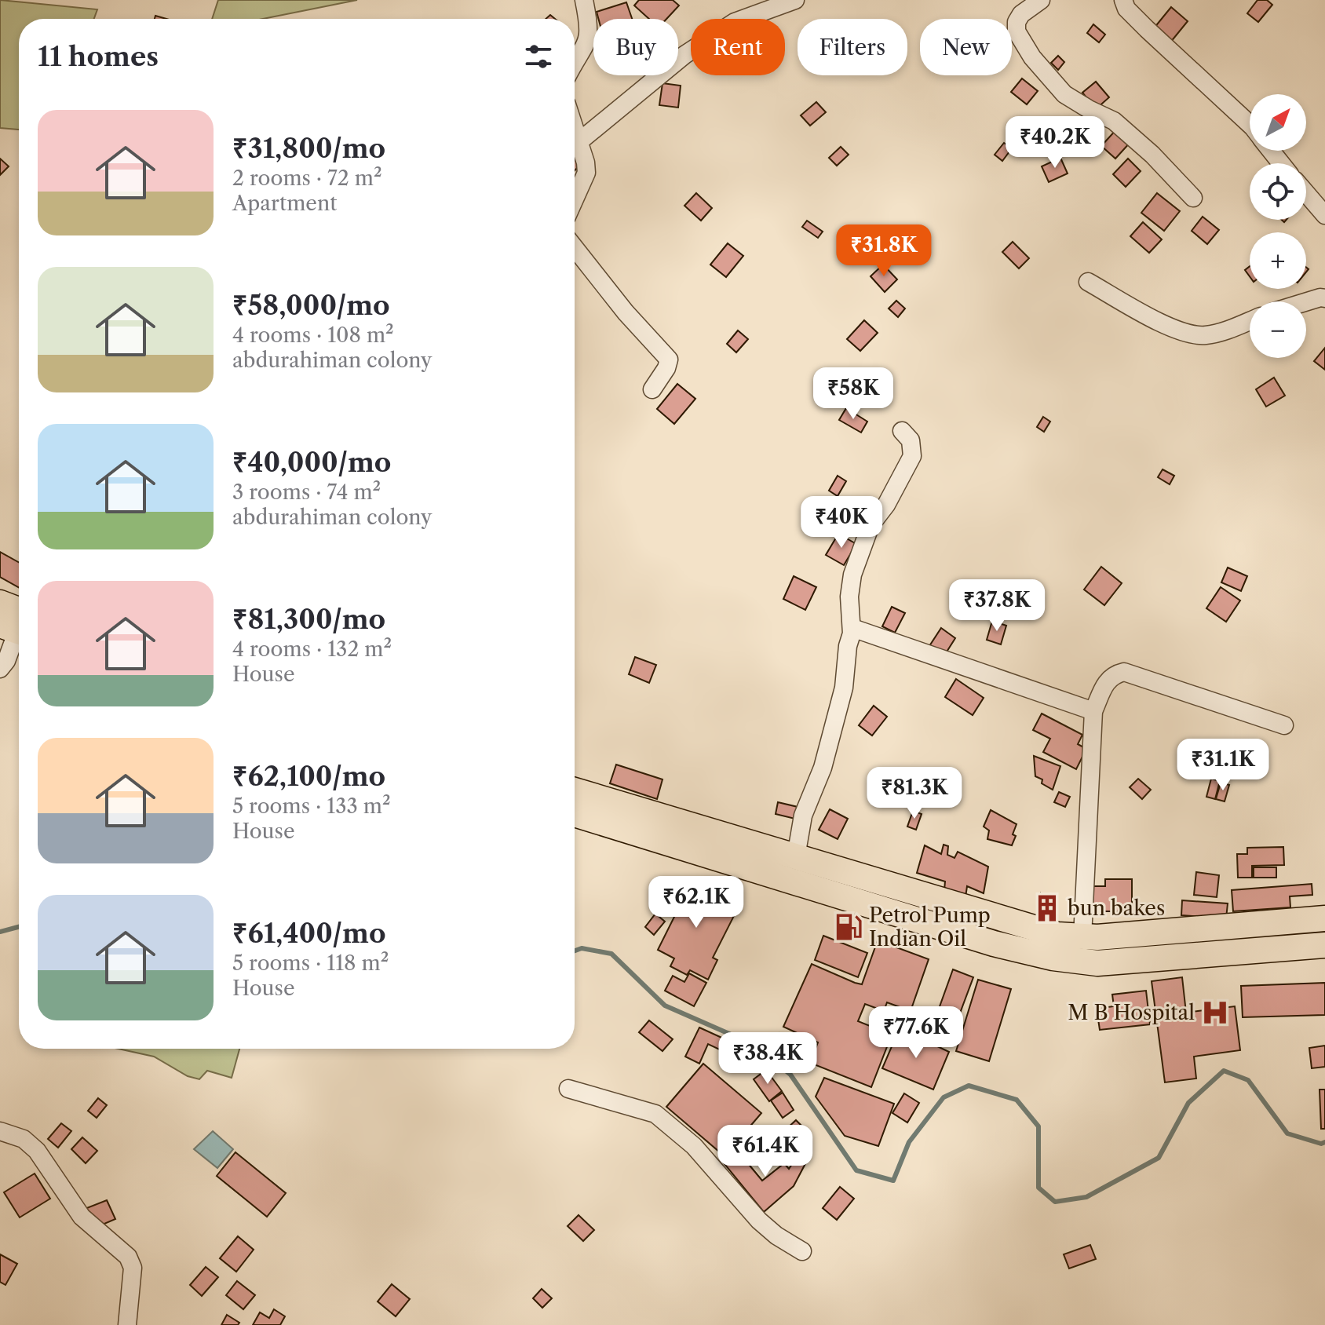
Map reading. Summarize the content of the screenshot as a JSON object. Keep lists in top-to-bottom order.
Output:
{
  "places": {
    "building": ["bun bakes"],
    "fuel station": ["Petrol Pump Indian Oil"],
    "hospital": ["M B Hospital"]
  },
  "north": "top right",
  "page": {
    "chip": [
      "Buy",
      "Rent",
      "Filters",
      "New"
    ],
    "heading": "11 homes",
    "map_buttons": ["+", "−"],
    "list": [
      {
        "name": "₹31,800/mo",
        "note": "2 rooms · 72 m² · Apartment"
      },
      {
        "name": "₹58,000/mo",
        "note": "4 rooms · 108 m² · abdurahiman colony"
      },
      {
        "name": "₹40,000/mo",
        "note": "3 rooms · 74 m² · abdurahiman colony"
      },
      {
        "name": "₹81,300/mo",
        "note": "4 rooms · 132 m² · House"
      },
      {
        "name": "₹62,100/mo",
        "note": "5 rooms · 133 m² · House"
      },
      {
        "name": "₹61,400/mo",
        "note": "5 rooms · 118 m² · House"
      }
    ],
    "price": [
      "₹40.2K",
      "₹31.8K",
      "₹58K",
      "₹40K",
      "₹37.8K",
      "₹31.1K",
      "₹81.3K",
      "₹62.1K",
      "₹77.6K",
      "₹38.4K",
      "₹61.4K"
    ]
  }
}
